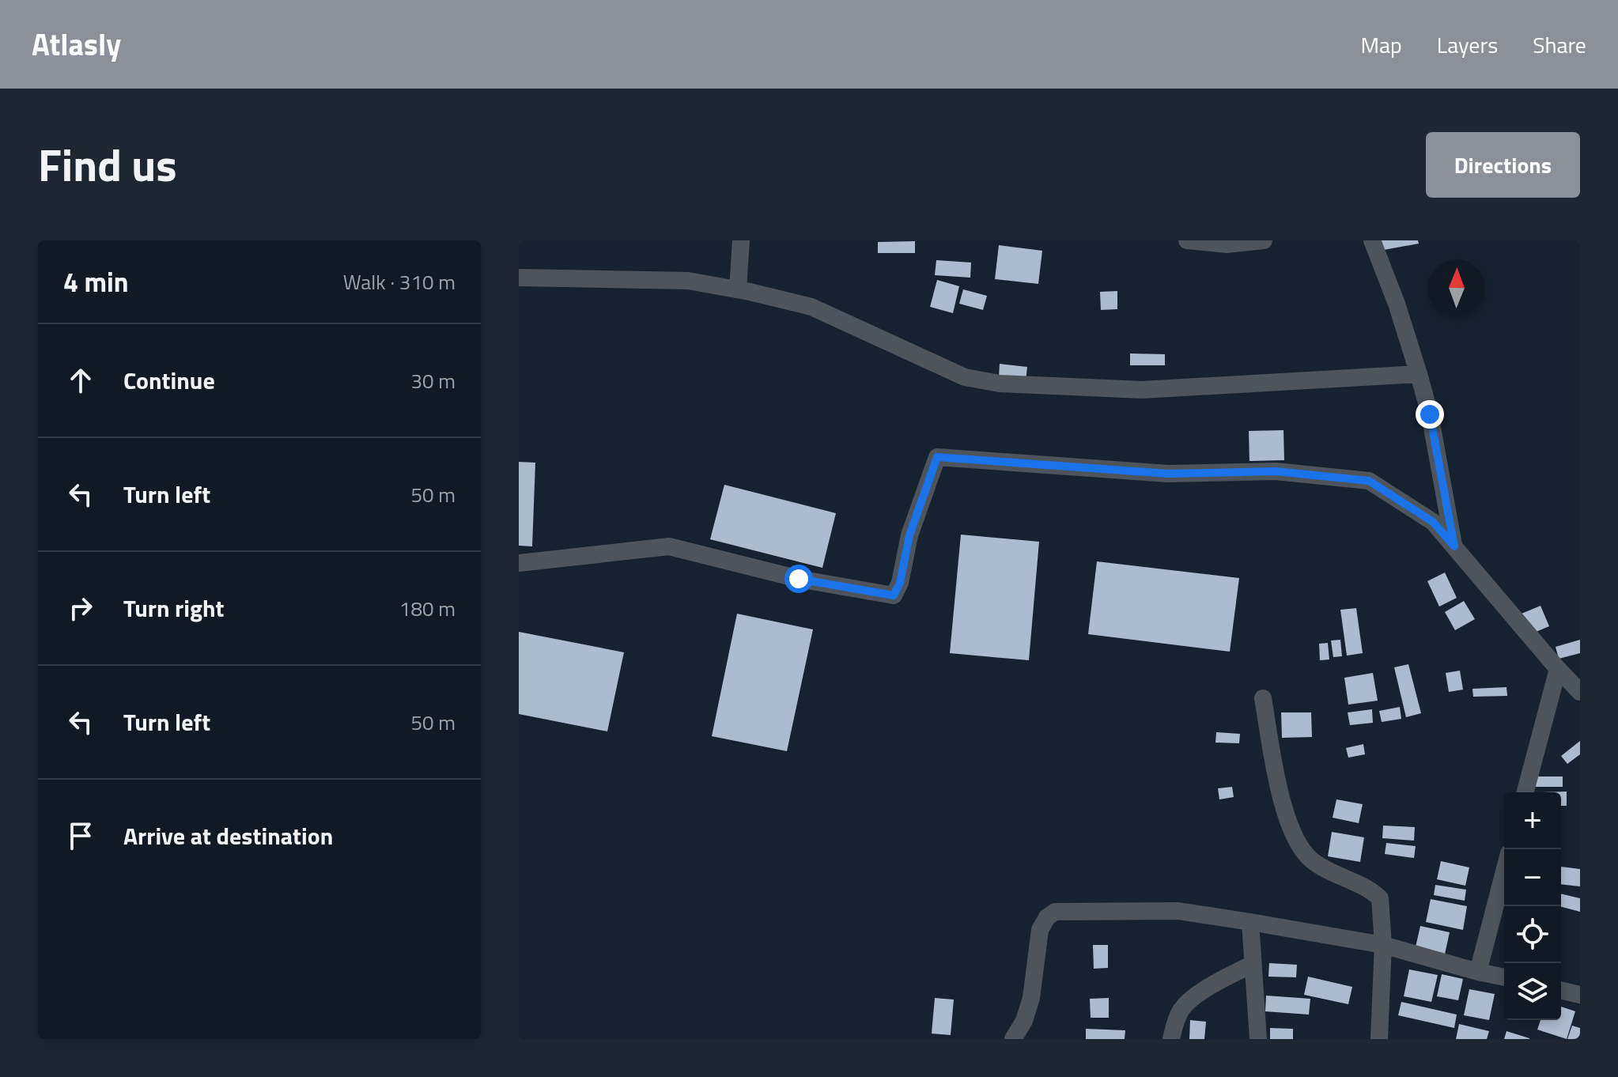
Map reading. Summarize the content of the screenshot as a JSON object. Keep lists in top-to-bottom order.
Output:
{
  "north": "top",
  "page": {
    "header": "Atlasly",
    "nav": ["Map", "Layers", "Share"],
    "title": "Find us",
    "buttons": "Directions",
    "heading": ["4 min", "Walk · 310 m"],
    "list": [
      ["Continue", "30 m"],
      ["Turn left", "50 m"],
      ["Turn right", "180 m"],
      ["Turn left", "50 m"],
      "Arrive at destination"
    ],
    "map_buttons": ["+", "−"]
  }
}
